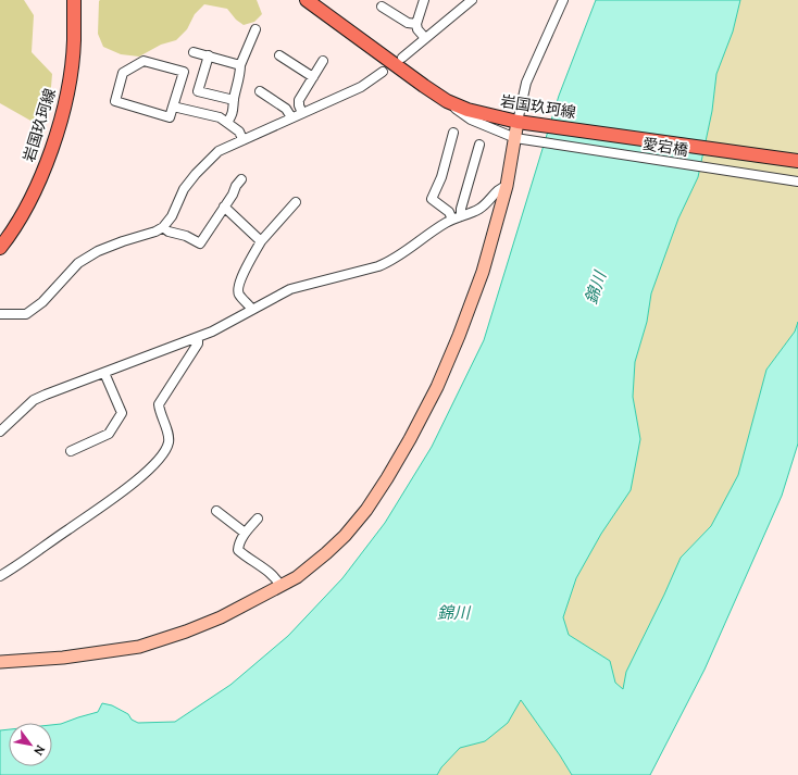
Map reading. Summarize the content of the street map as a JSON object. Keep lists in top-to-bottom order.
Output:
{
  "streets": {
    "main road": ["岩国玖珂線"],
    "street": ["愛宕橋"]
  },
  "crossings": [
    ["岩国玖珂線", "愛宕橋"]
  ],
  "water": ["錦川"],
  "north": "bottom right"
}
